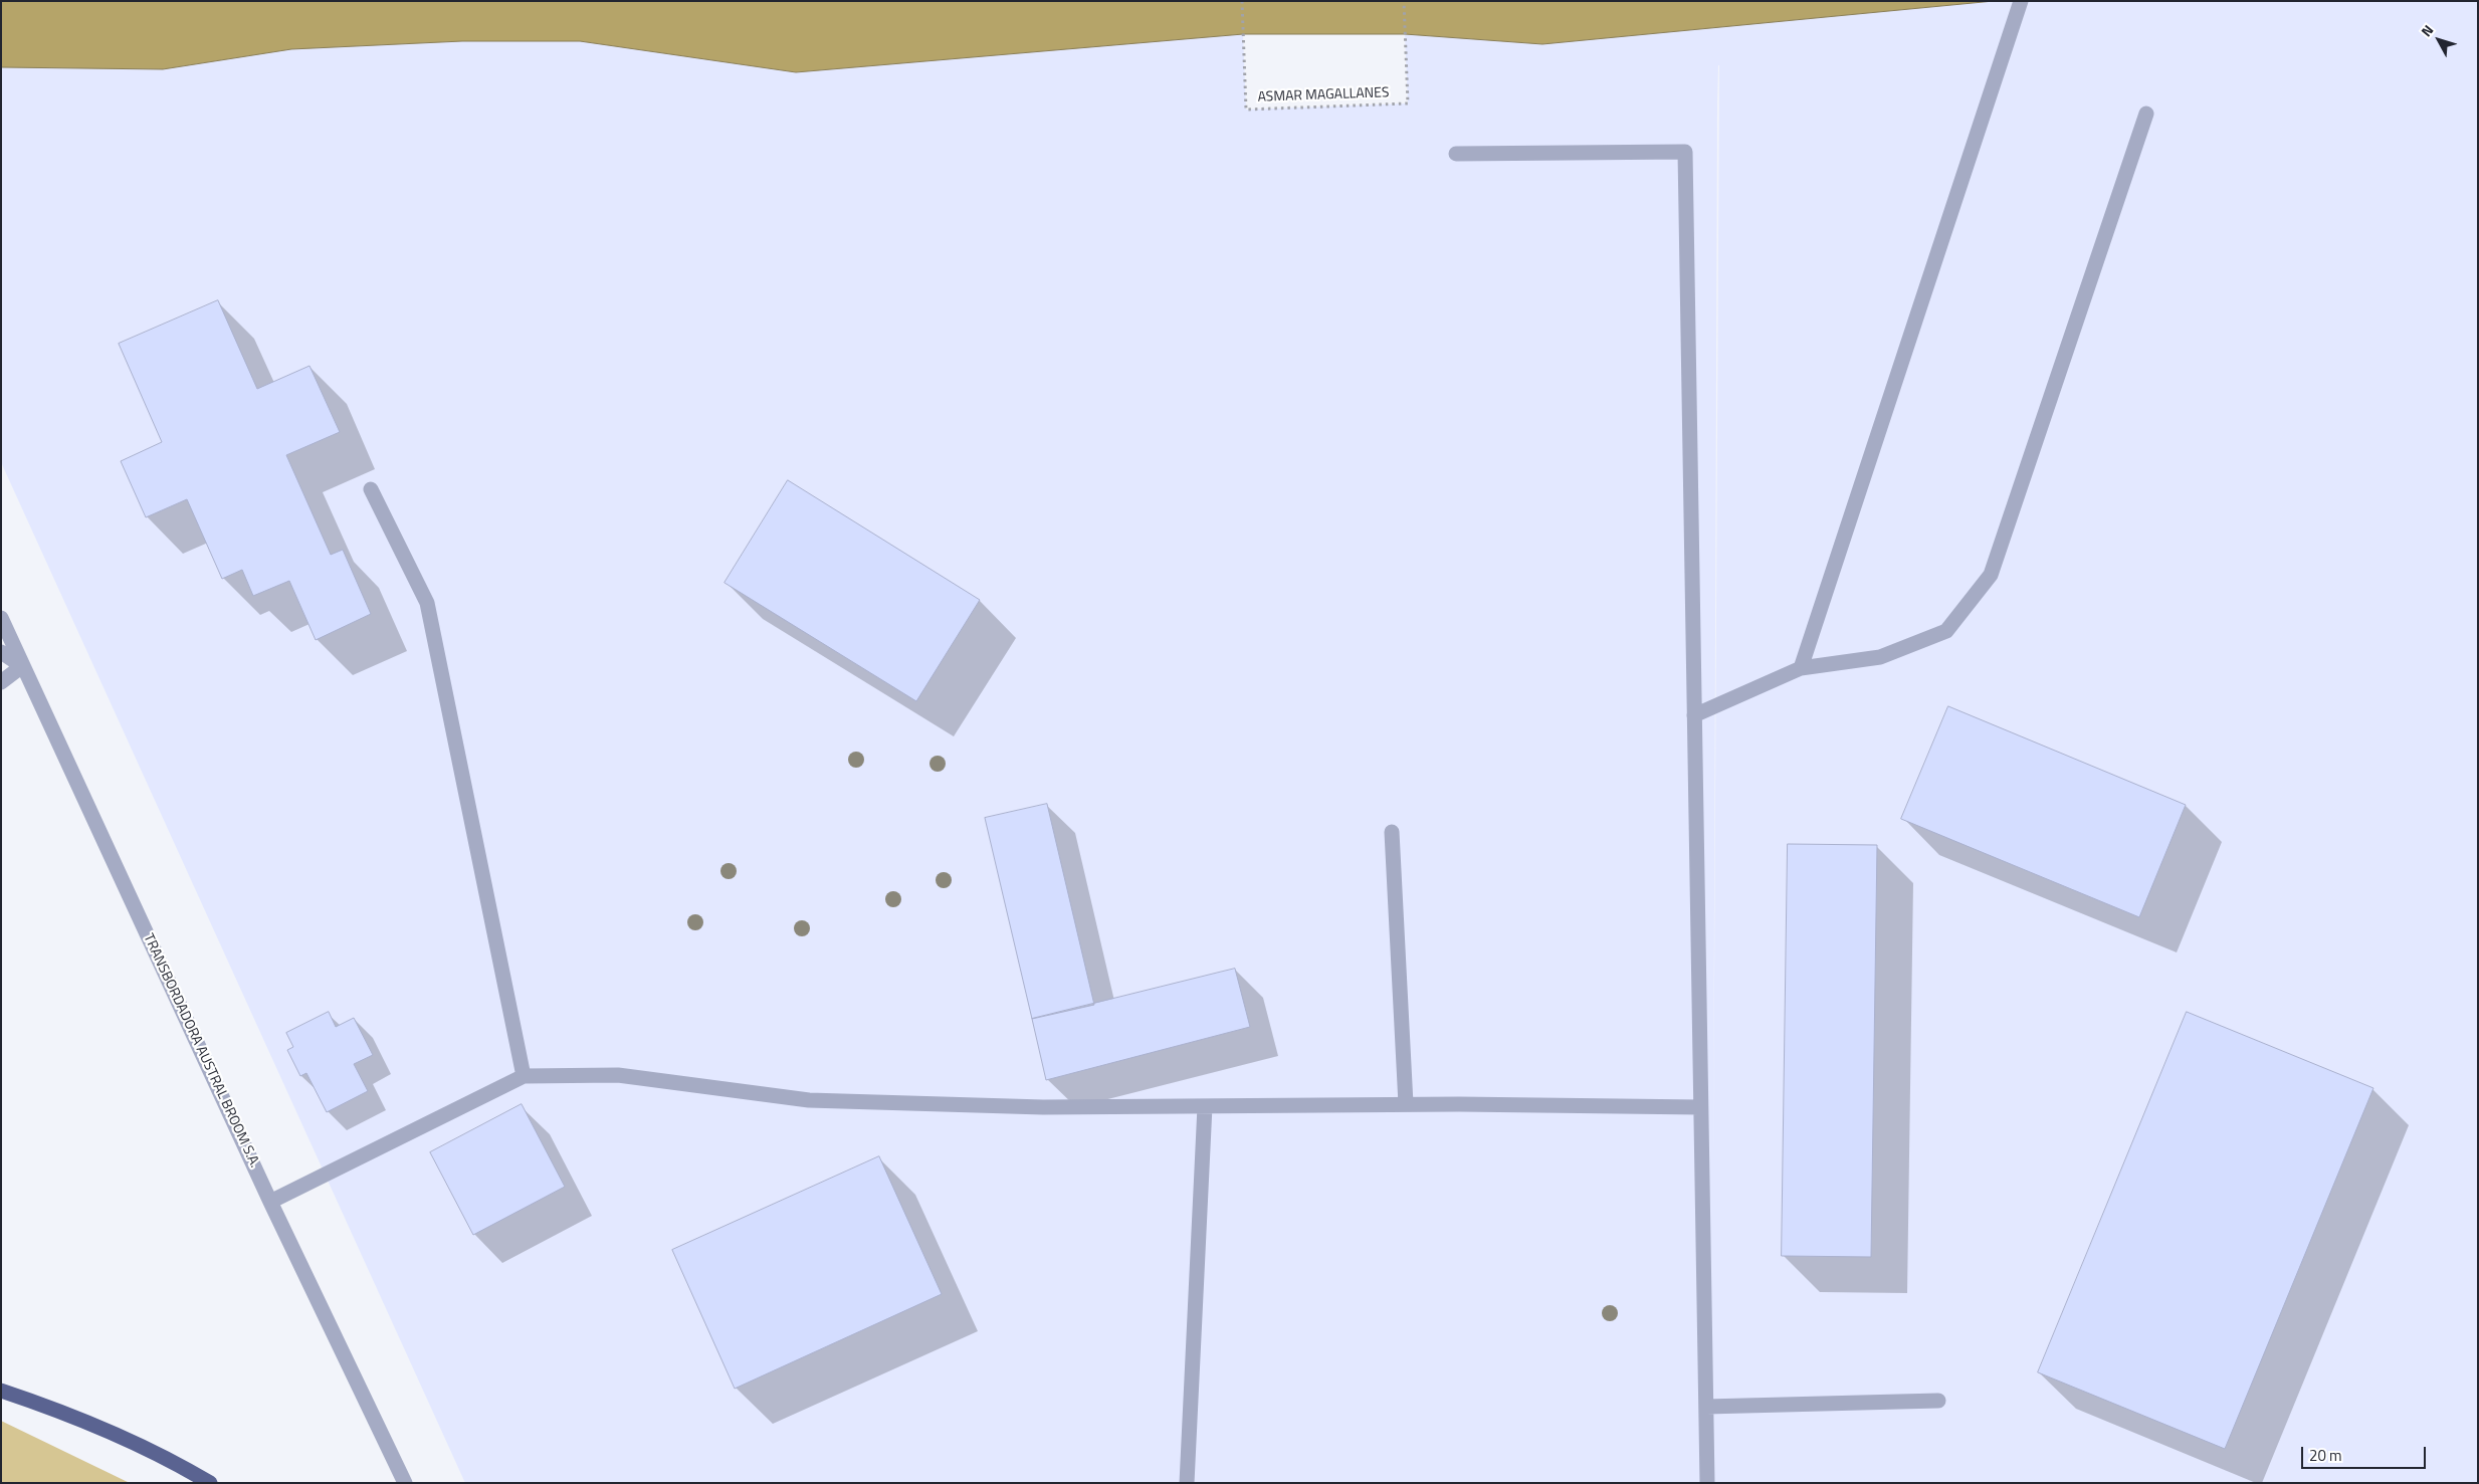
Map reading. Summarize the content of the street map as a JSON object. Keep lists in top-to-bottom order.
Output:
{
  "streets": {
    "lane": ["TRANSBORDADORA AUSTRAL BROOM S.A."],
    "path": ["ASMAR MAGALLANES"]
  },
  "scale_bar": "20 m",
  "north": "top left"
}
